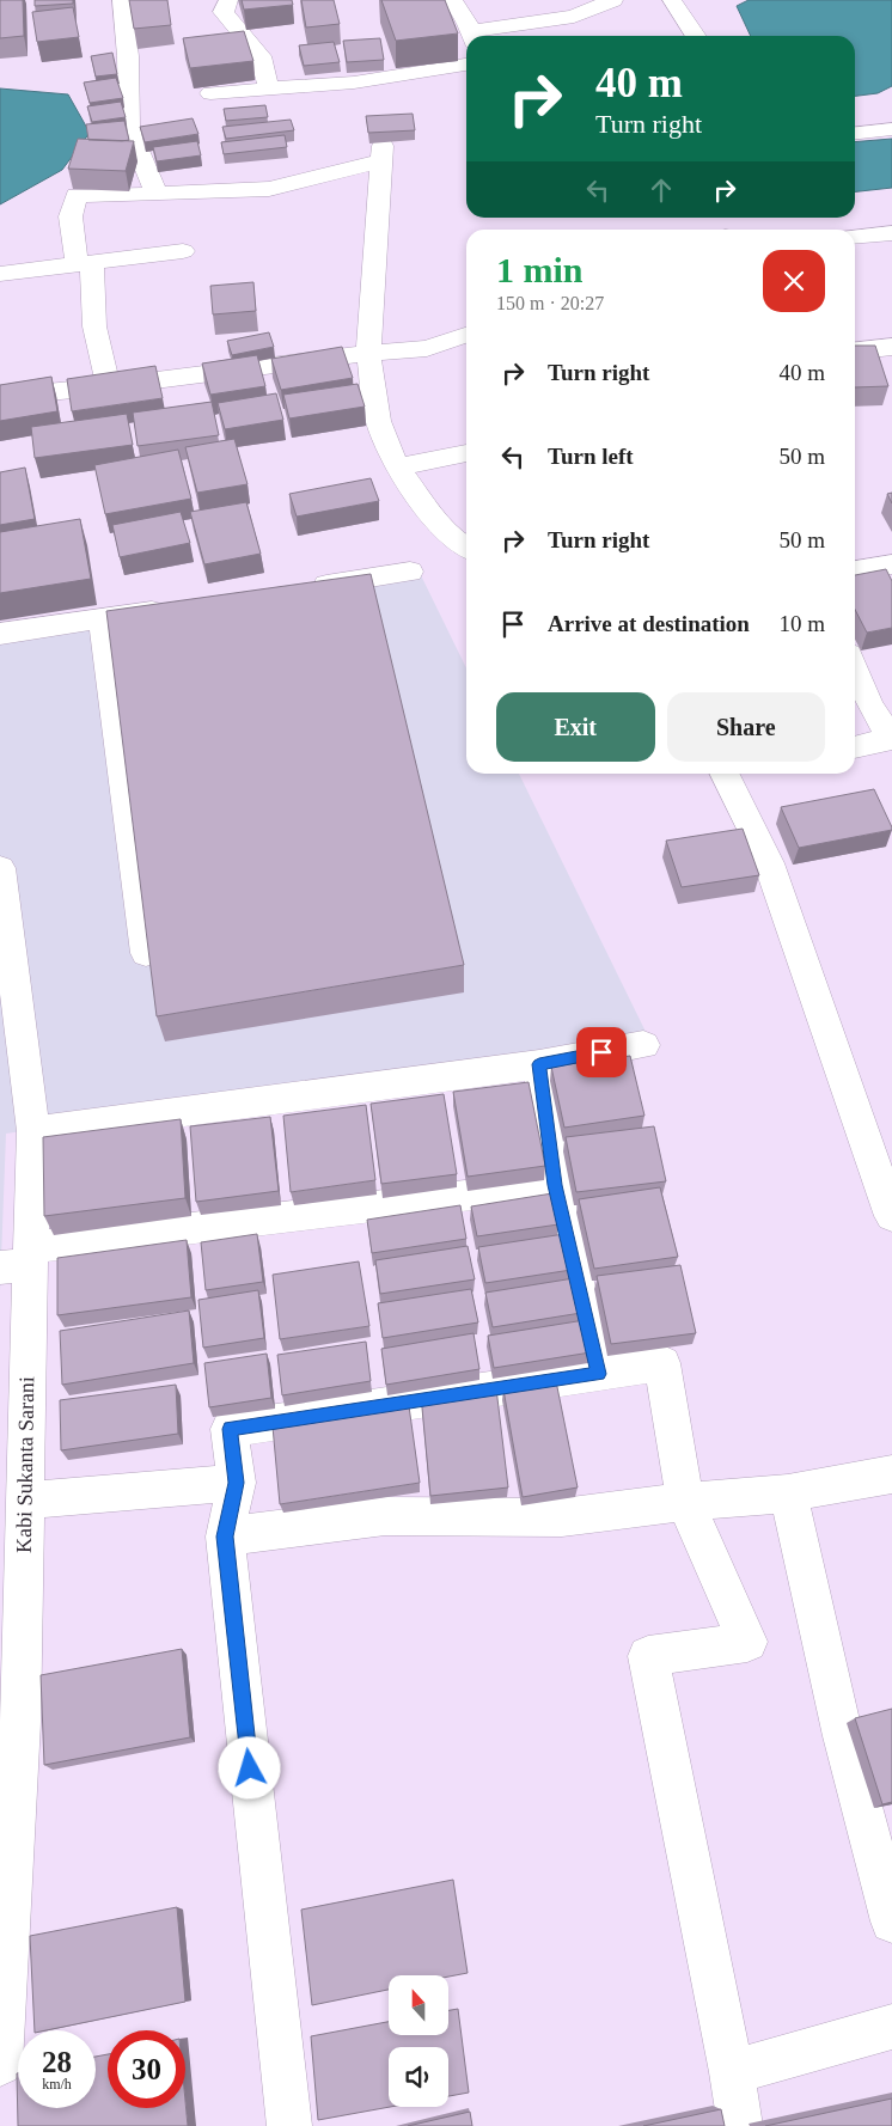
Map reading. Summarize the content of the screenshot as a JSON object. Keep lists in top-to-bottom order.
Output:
{
  "streets": {
    "street": ["Kabi Sukanta Sarani"]
  },
  "north": "top",
  "page": {
    "turn": ["40 m", "Turn right"],
    "heading": ["1 min", "150 m · 20:27"],
    "list": [
      {
        "name": "Turn right",
        "value": "40 m"
      },
      {
        "name": "Turn left",
        "value": "50 m"
      },
      {
        "name": "Turn right",
        "value": "50 m"
      },
      {
        "name": "Arrive at destination",
        "value": "10 m"
      }
    ],
    "buttons": ["Exit", "Share"],
    "speed": "28 km/h",
    "limit": "30"
  }
}
